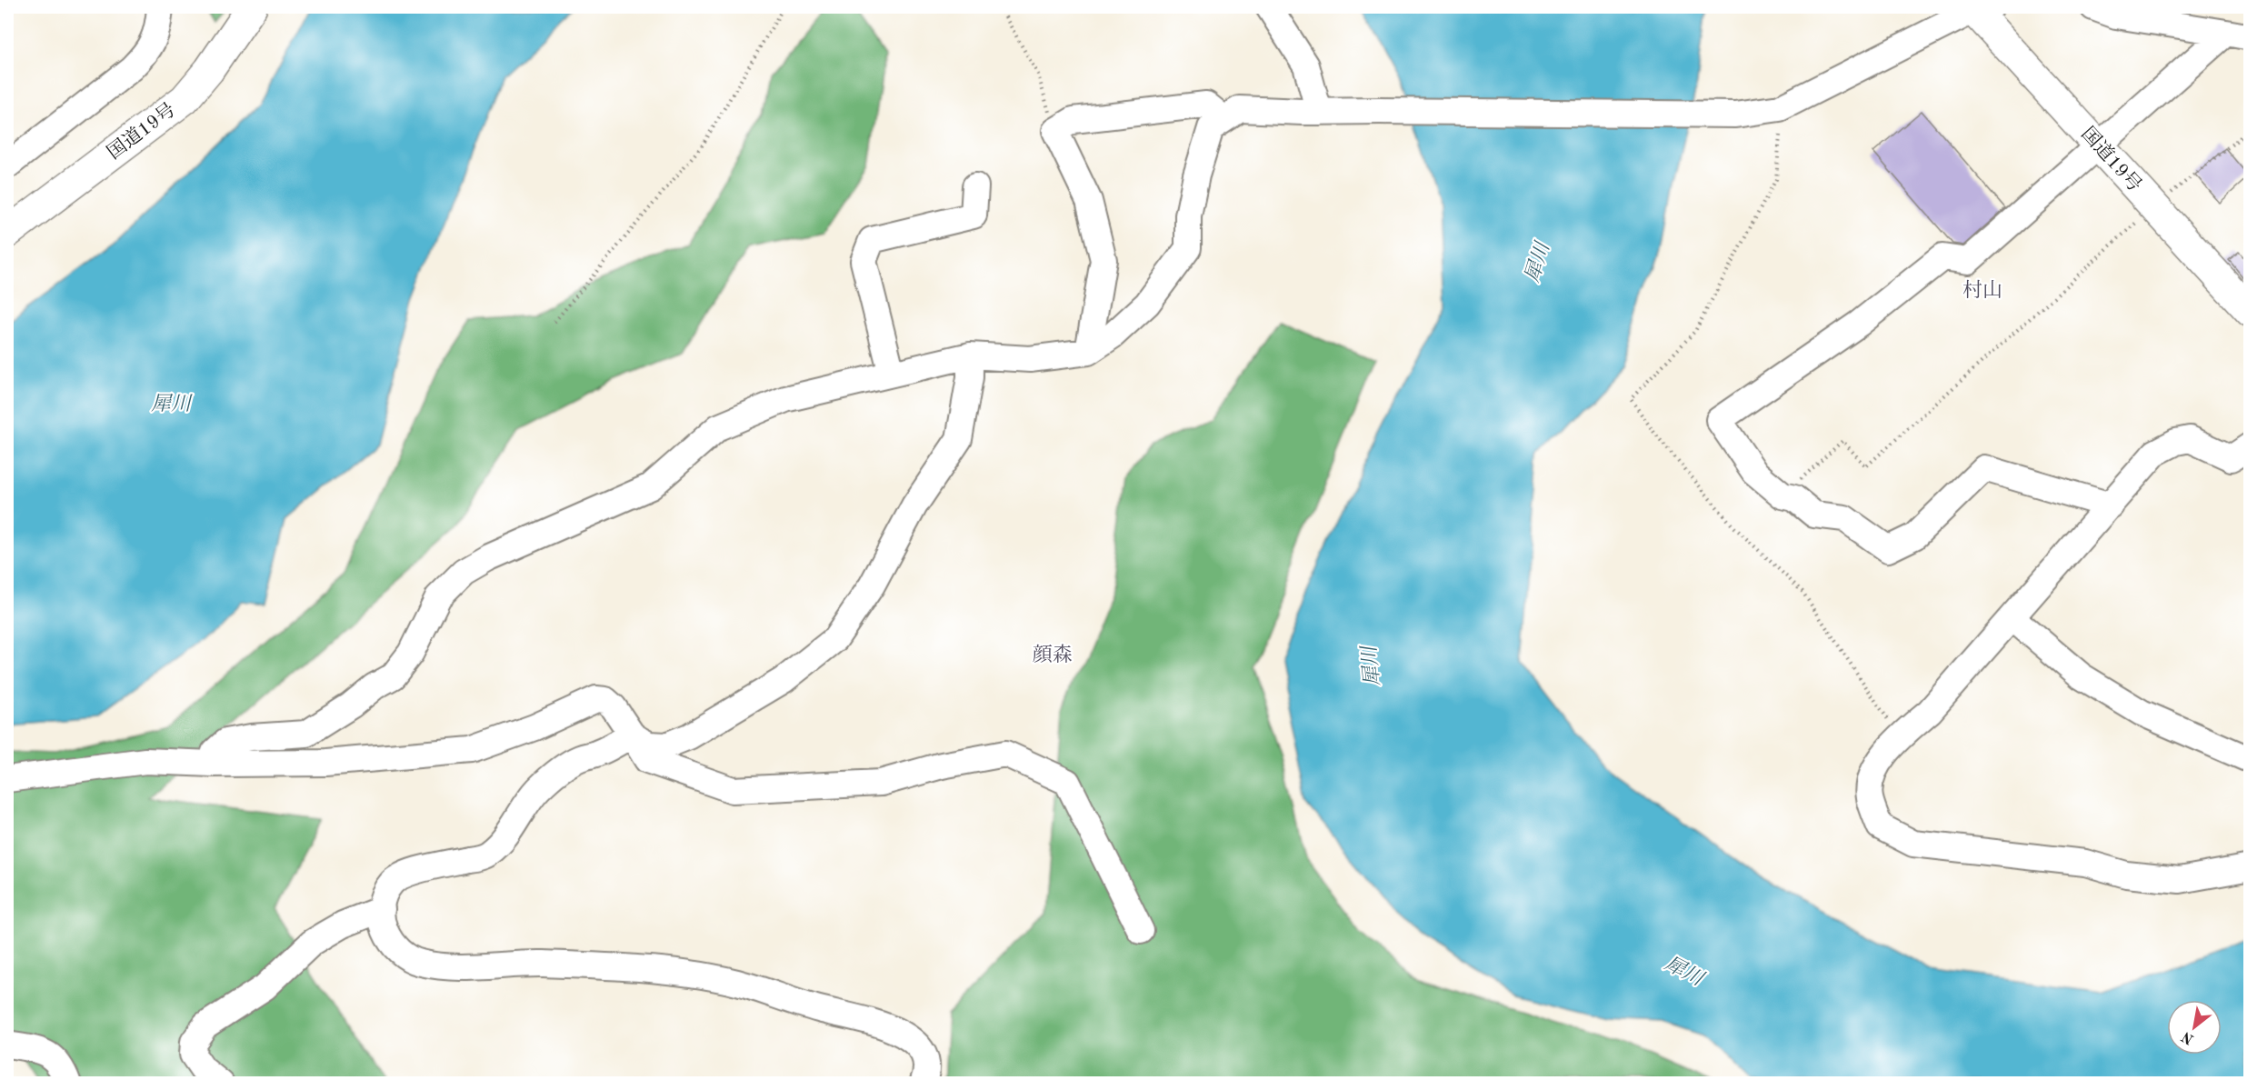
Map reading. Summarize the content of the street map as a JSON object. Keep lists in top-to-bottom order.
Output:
{
  "streets": {
    "highway": ["国道19号"]
  },
  "districts": ["村山", "顔森"],
  "water": ["犀川"],
  "north": "bottom left"
}
